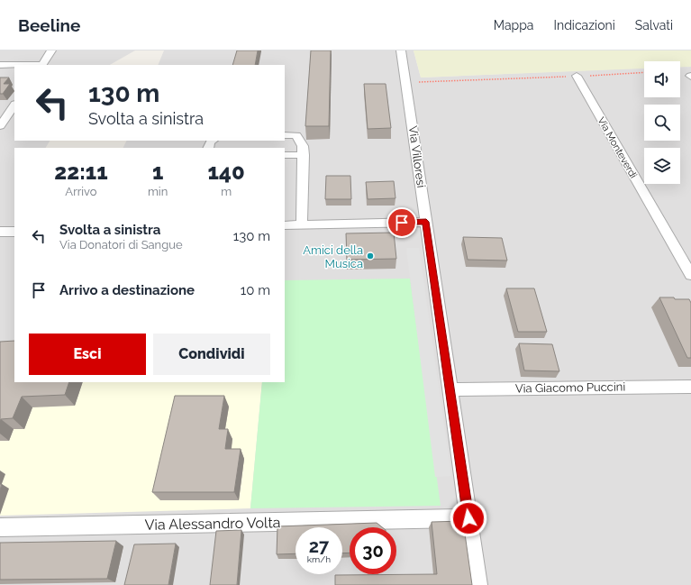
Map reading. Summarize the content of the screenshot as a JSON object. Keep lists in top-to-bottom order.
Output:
{
  "streets": {
    "street": [
      "Via Monteverdi",
      "Via Villoresi",
      "Via Giacomo Puccini",
      "Via Alessandro Volta"
    ]
  },
  "crossings": [
    ["Via Villoresi", "Via Giacomo Puccini"],
    ["Via Villoresi", "Via Alessandro Volta"]
  ],
  "places": ["Amici della Musica"],
  "page": {
    "header": "Beeline",
    "nav": ["Mappa", "Indicazioni", "Salvati"],
    "turn": ["130 m", "Svolta a sinistra"],
    "eta": [
      "22:11",
      "Arrivo",
      "1",
      "min",
      "140",
      "m"
    ],
    "list": [
      {
        "name": "Svolta a sinistra",
        "note": "Via Donatori di Sangue",
        "value": "130 m"
      },
      {
        "name": "Arrivo a destinazione",
        "value": "10 m"
      }
    ],
    "buttons": ["Esci", "Condividi"],
    "speed": "27 km/h",
    "limit": "30"
  }
}
